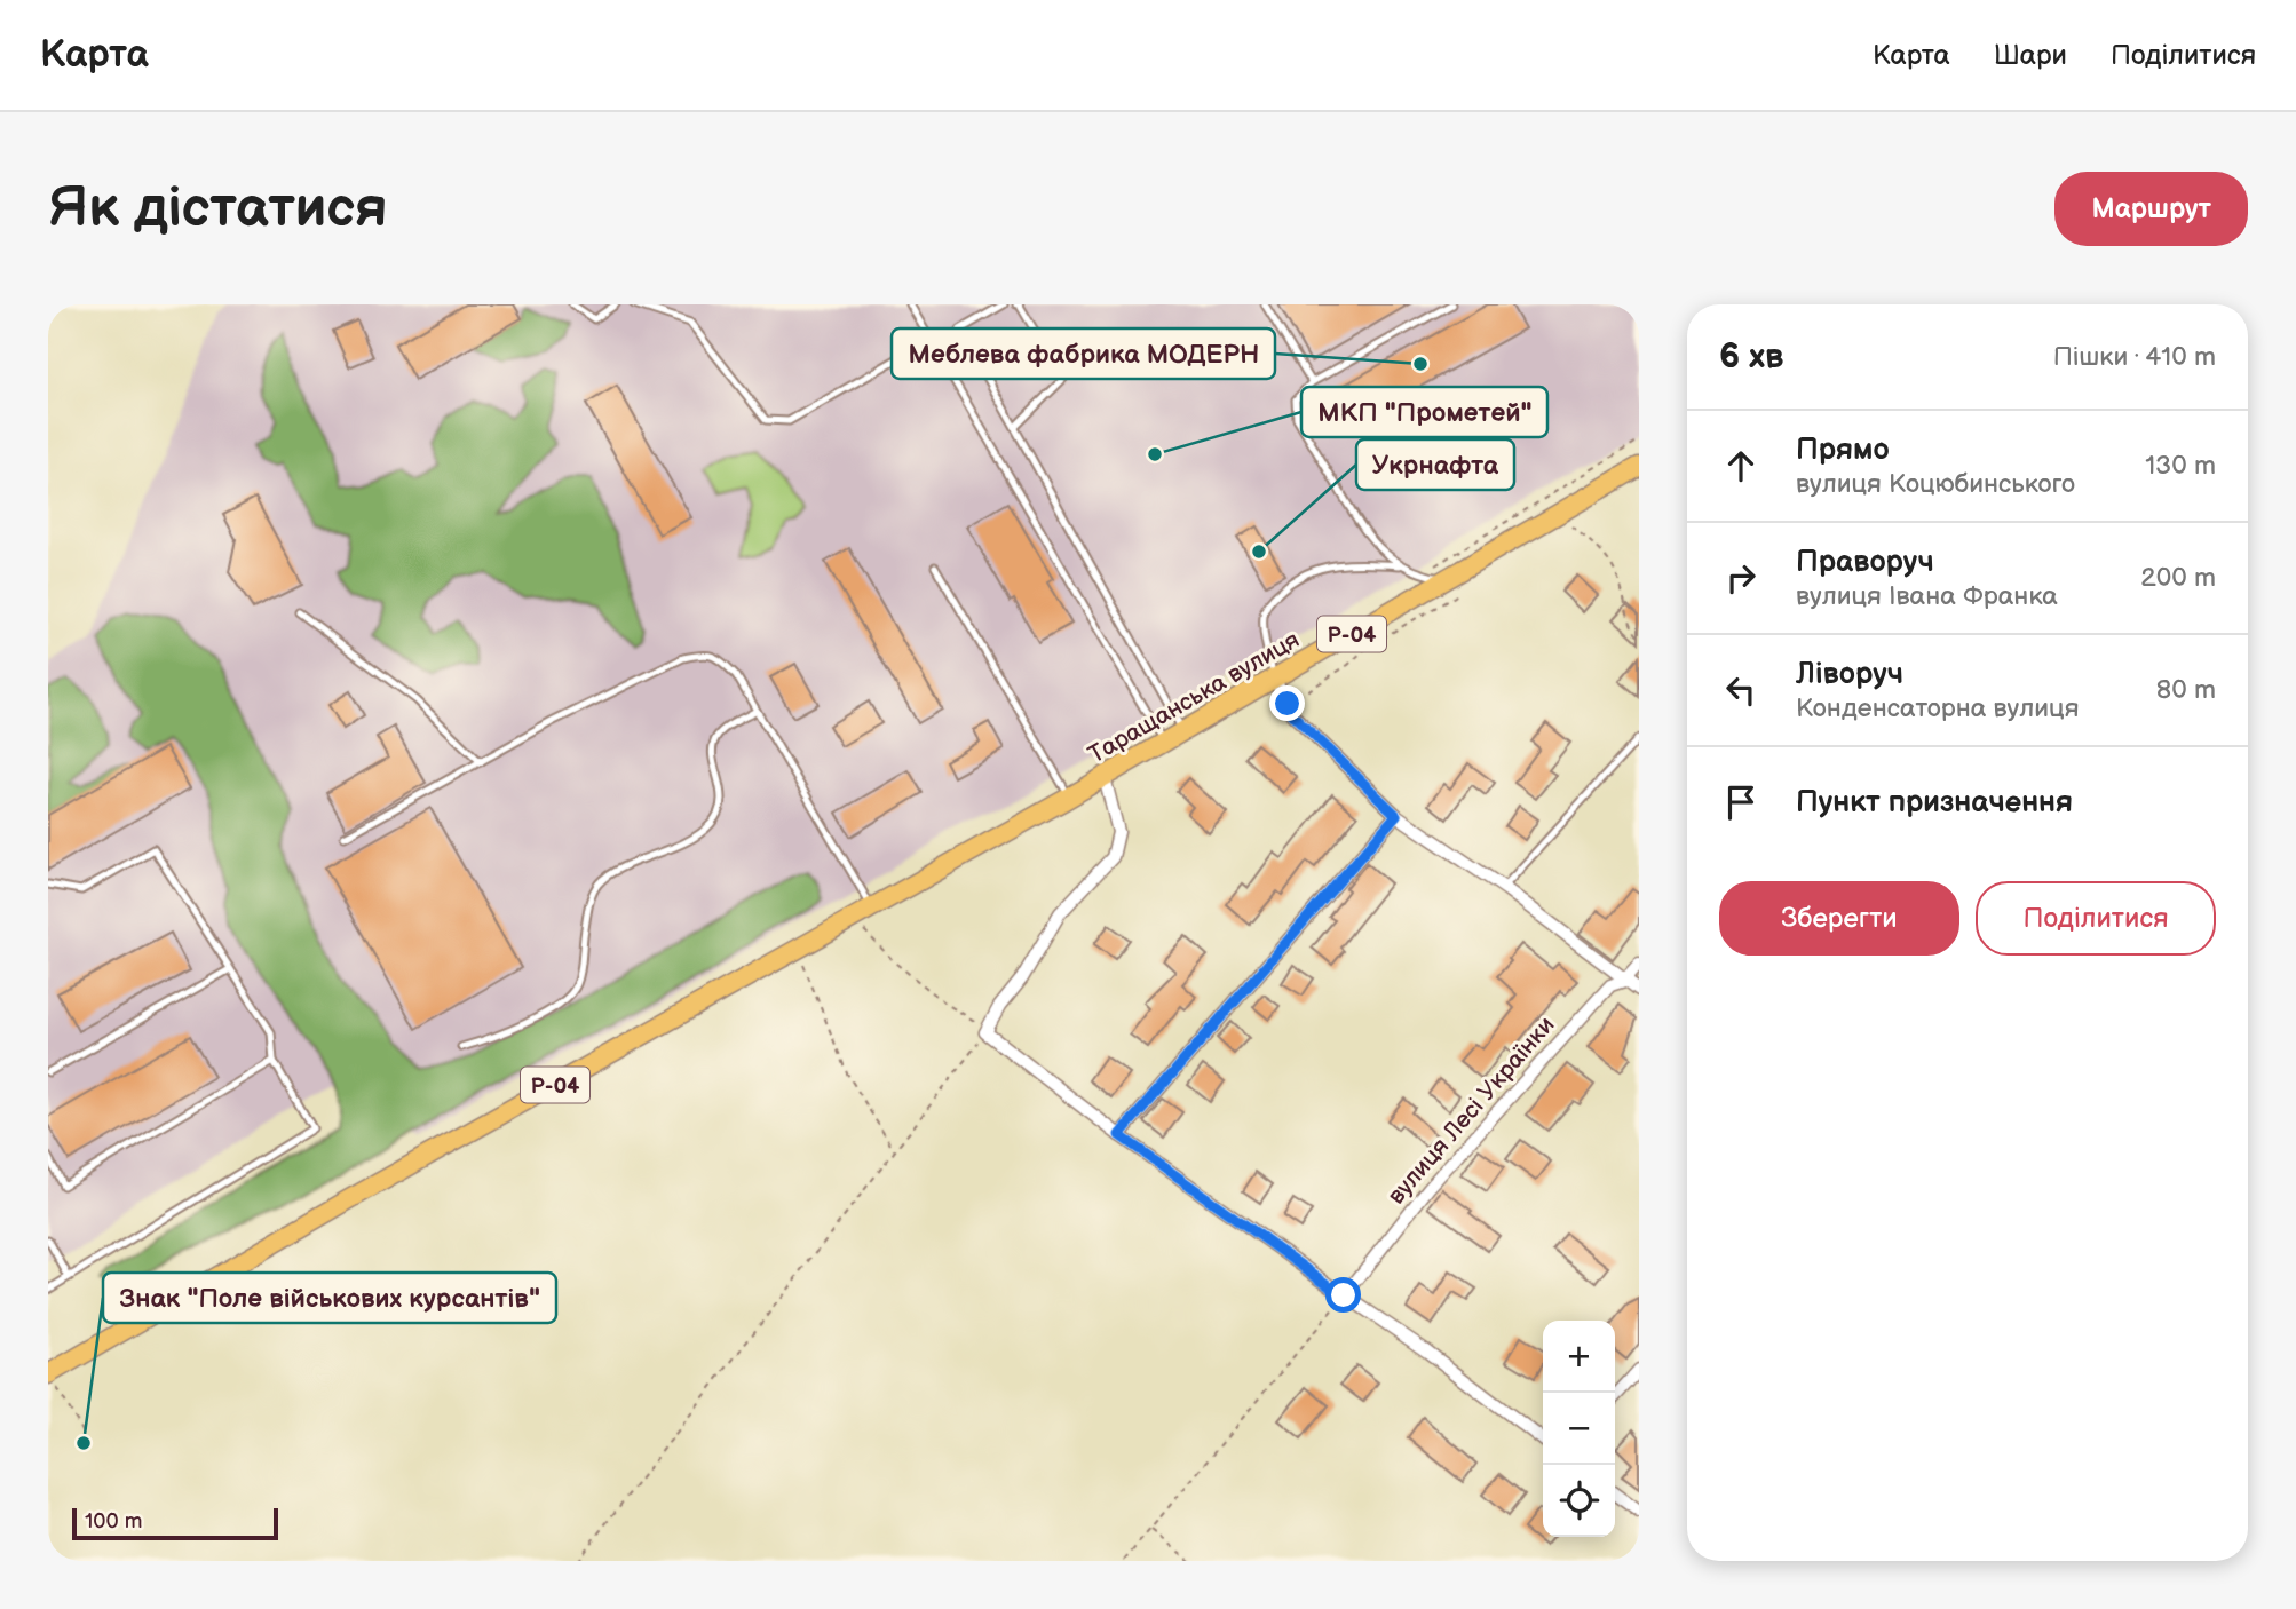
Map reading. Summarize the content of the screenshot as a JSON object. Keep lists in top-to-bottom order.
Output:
{
  "streets": {
    "main road": ["Р-04", "Таращанська вулиця"],
    "street": ["вулиця Лесі Українки"]
  },
  "crossings": [
    ["Р-04", "Таращанська вулиця"]
  ],
  "places": [
    "Меблева фабрика МОДЕРН",
    "МКП \"Прометей\"",
    "Укрнафта",
    "Знак \"Поле військових курсантів\""
  ],
  "scale_bar": "100 m",
  "page": {
    "header": "Карта",
    "nav": ["Карта", "Шари", "Поділитися"],
    "buttons": [
      "Маршрут",
      ["Зберегти", "Поділитися"]
    ],
    "title": "Як дістатися",
    "heading": ["6 хв", "Пішки · 410 m"],
    "list": [
      ["Прямо", "вулиця Коцюбинського", "130 m"],
      ["Праворуч", "вулиця Івана Франка", "200 m"],
      ["Ліворуч", "Конденсаторна вулиця", "80 m"],
      "Пункт призначення"
    ],
    "map_buttons": ["+", "−"],
    "scale": "100 m"
  }
}
